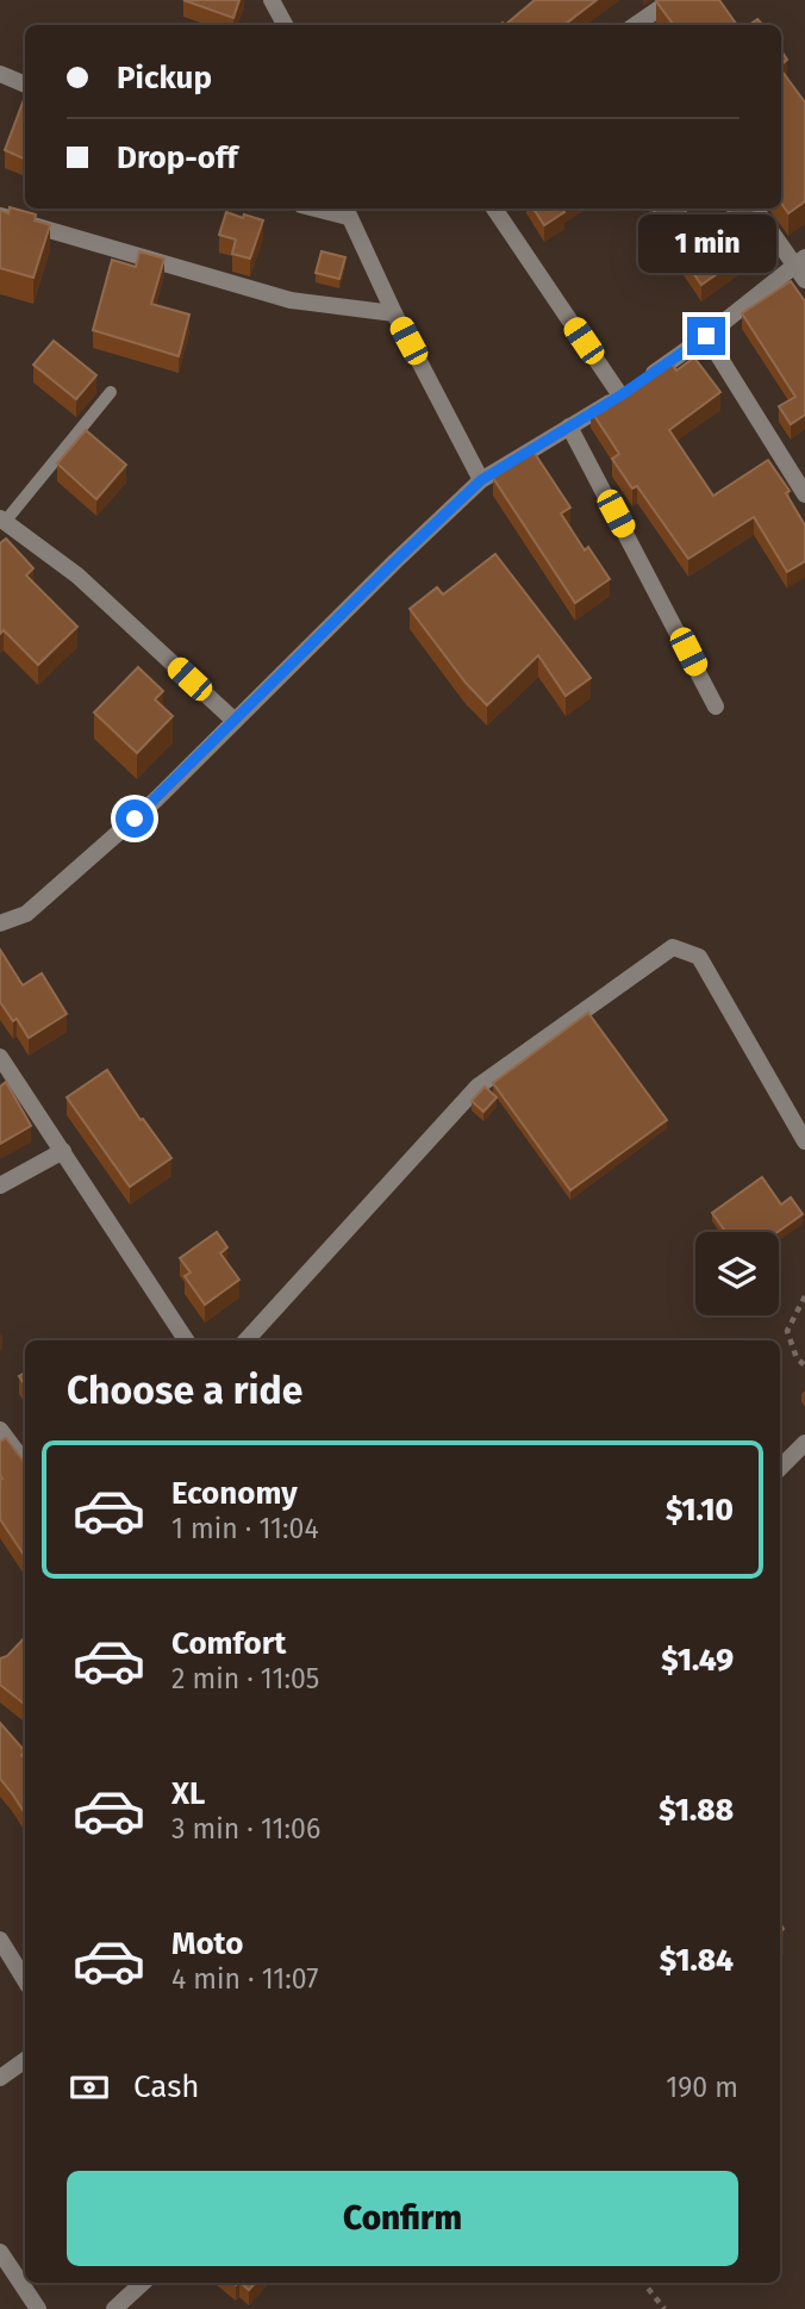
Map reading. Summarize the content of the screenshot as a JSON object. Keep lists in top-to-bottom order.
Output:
{
  "page": {
    "banner": ["Pickup", "Drop-off"],
    "bubble": "1 min",
    "heading": "Choose a ride",
    "list": [
      {
        "name": "Economy",
        "note": "1 min · 11:04",
        "value": "$1.10"
      },
      {
        "name": "Comfort",
        "note": "2 min · 11:05",
        "value": "$1.49"
      },
      {
        "name": "XL",
        "note": "3 min · 11:06",
        "value": "$1.88"
      },
      {
        "name": "Moto",
        "note": "4 min · 11:07",
        "value": "$1.84"
      }
    ],
    "pay": ["Cash", "190 m"],
    "buttons": "Confirm"
  }
}
